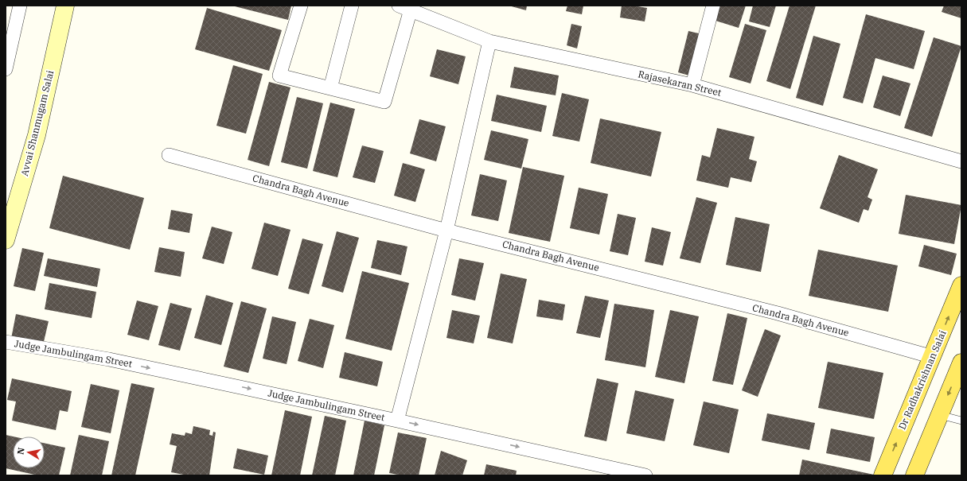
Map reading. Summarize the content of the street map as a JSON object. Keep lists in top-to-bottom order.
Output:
{
  "streets": {
    "main road": ["Dr Radhakrishnan Salai"],
    "street": [
      "Rajasekaran Street",
      "Avvai Shanmugam Salai",
      "Chandra Bagh Avenue",
      "Judge Jambulingam Street"
    ]
  },
  "crossings": [
    ["Chandra Bagh Avenue", "Dr Radhakrishnan Salai"]
  ],
  "one_way": ["Judge Jambulingam Street"],
  "north": "left"
}
